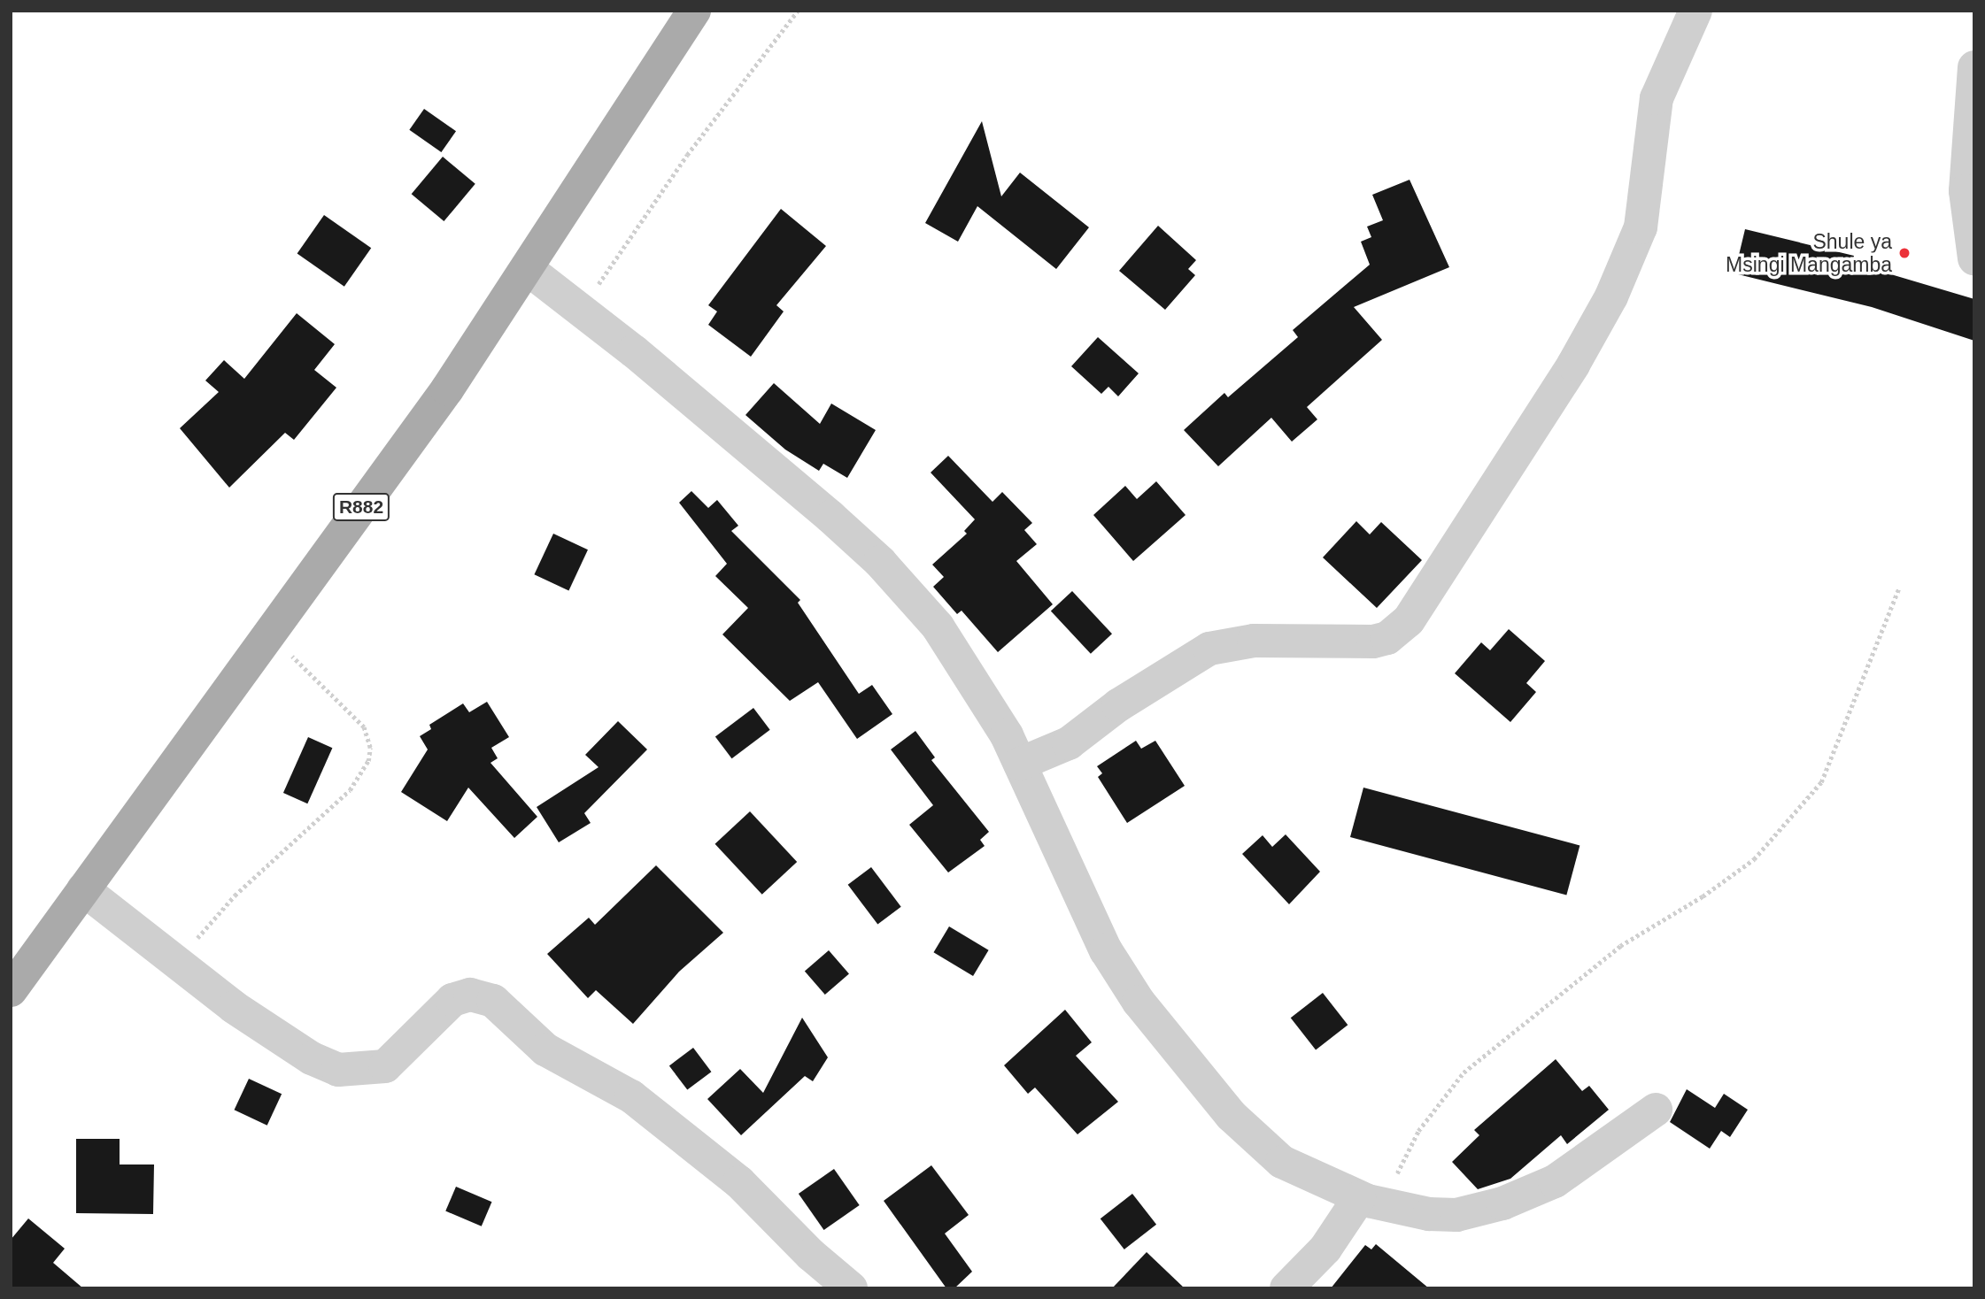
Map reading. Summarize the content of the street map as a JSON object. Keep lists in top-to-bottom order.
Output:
{
  "streets": {
    "main road": ["R882"]
  },
  "places": ["Shule ya Msingi Mangamba"]
}
